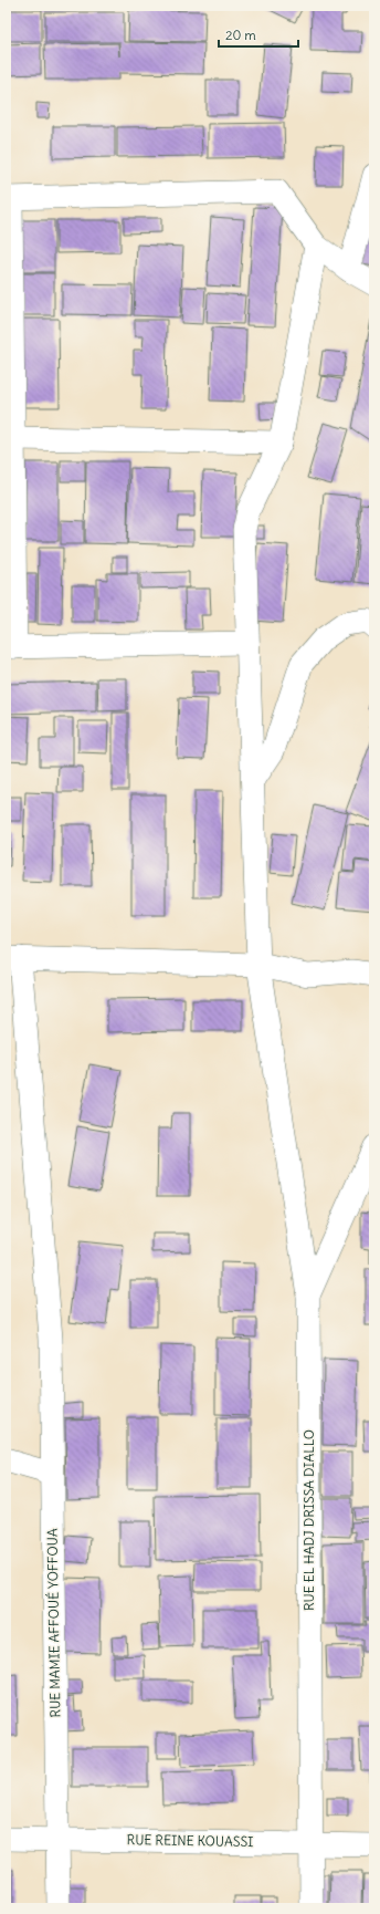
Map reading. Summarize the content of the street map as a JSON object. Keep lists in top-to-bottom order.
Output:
{
  "streets": {
    "street": ["RUE EL HADJ DRISSA DIALLO", "RUE MAMIE AFFOUÉ YOFFOUA", "RUE REINE KOUASSI"]
  },
  "crossings": [
    ["RUE EL HADJ DRISSA DIALLO", "RUE REINE KOUASSI"],
    ["RUE MAMIE AFFOUÉ YOFFOUA", "RUE REINE KOUASSI"]
  ],
  "scale_bar": "20 m"
}
